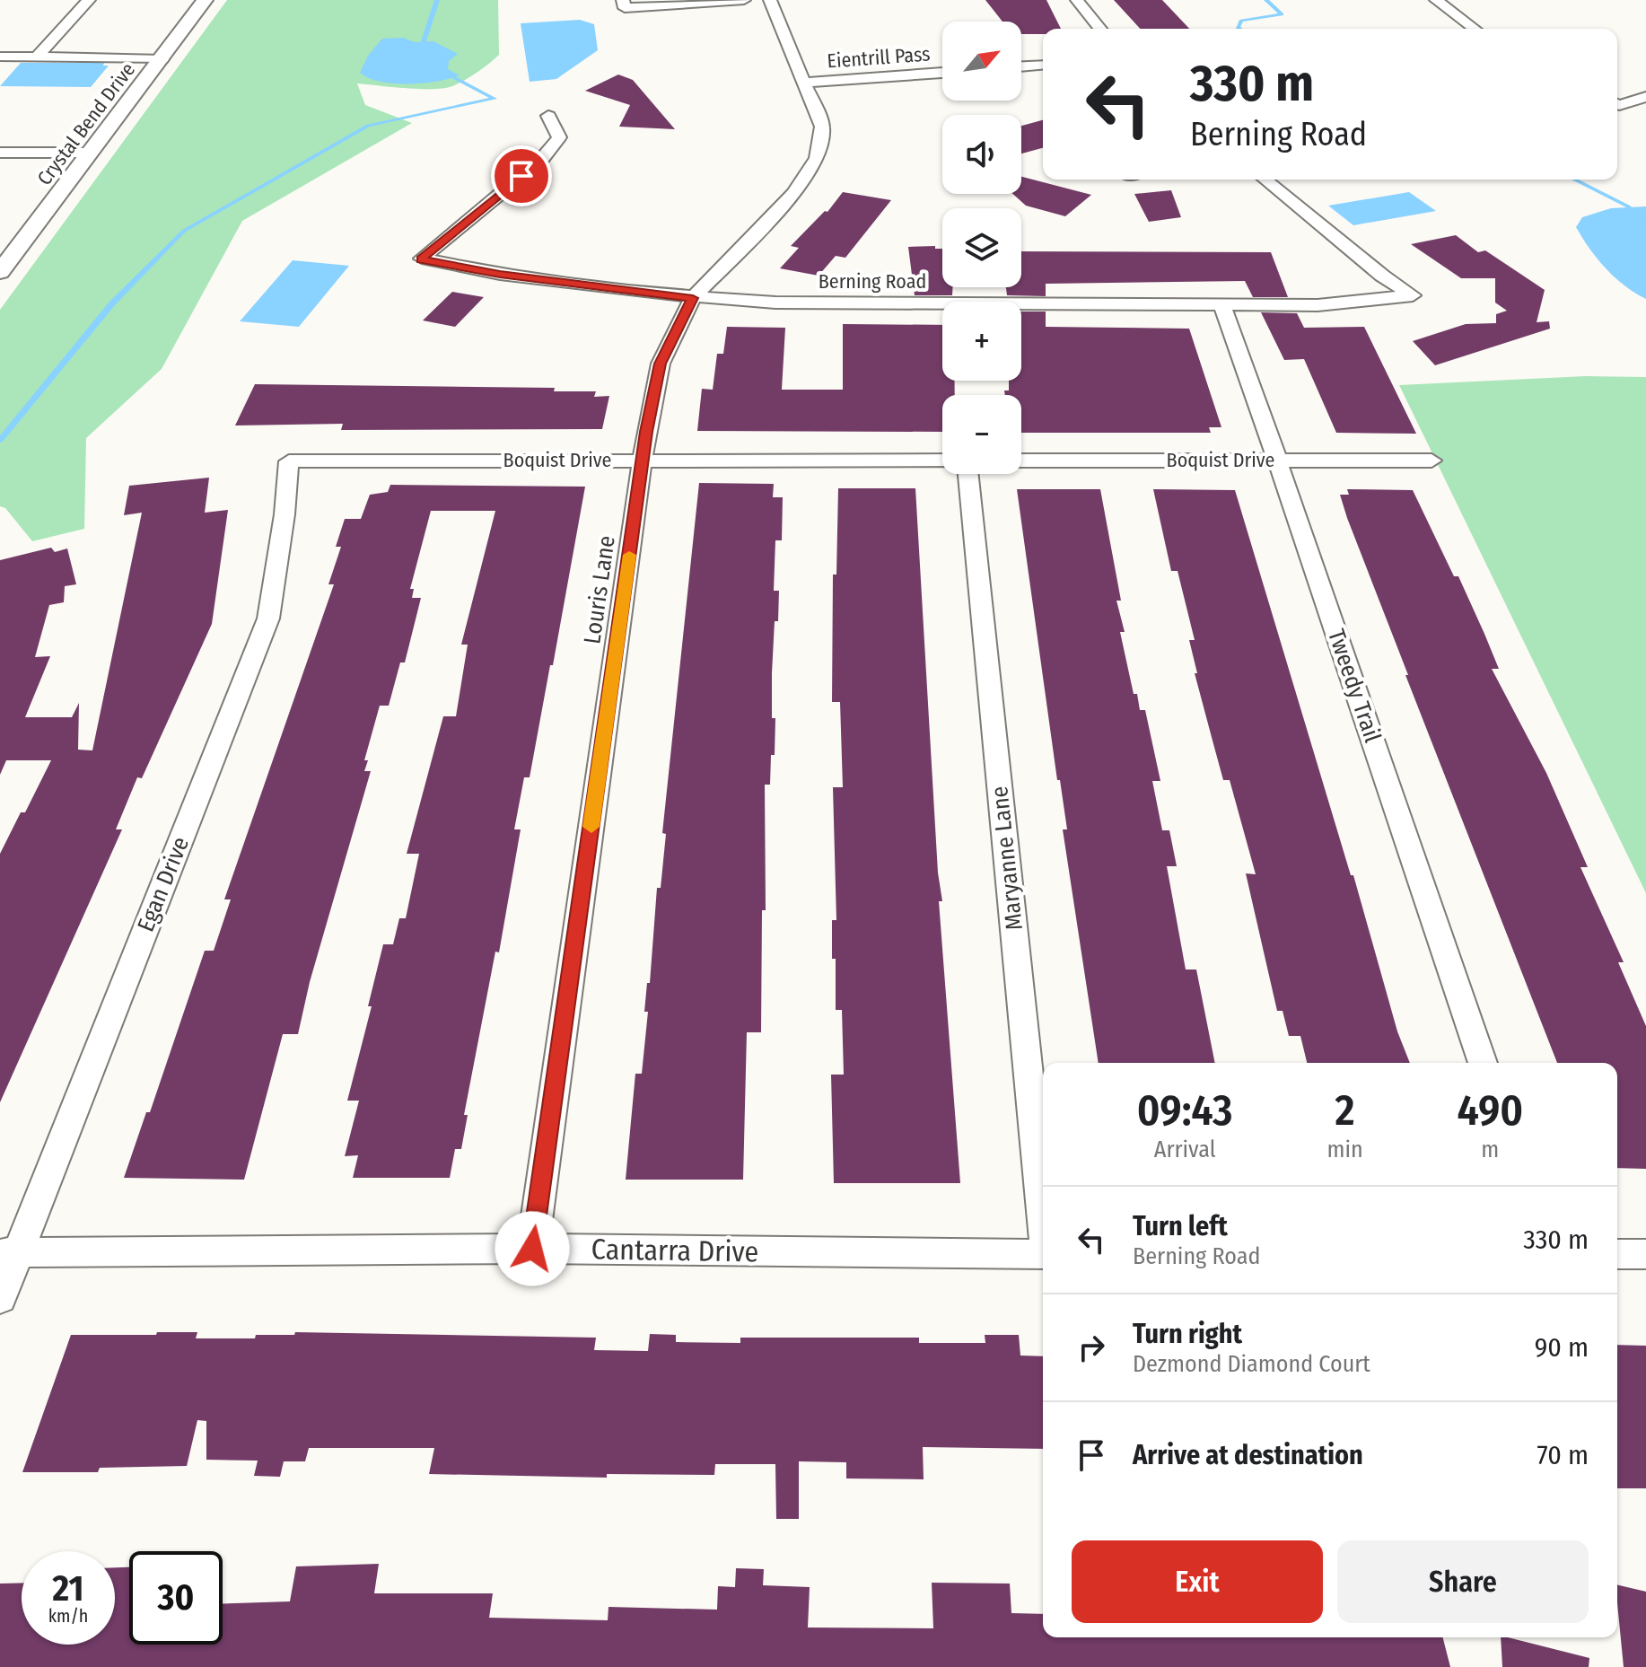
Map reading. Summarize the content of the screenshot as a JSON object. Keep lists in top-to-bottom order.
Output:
{
  "streets": {
    "street": [
      "Eientrill Pass",
      "Crystal Bend Drive",
      "Berning Road",
      "Boquist Drive",
      "Louris Lane",
      "Tweedy Trail",
      "Maryanne Lane",
      "Egan Drive",
      "Cantarra Drive"
    ]
  },
  "crossings": [
    ["Eientrill Pass", "Louris Lane"],
    ["Berning Road", "Louris Lane"],
    ["Berning Road", "Tweedy Trail"],
    ["Boquist Drive", "Louris Lane"],
    ["Boquist Drive", "Tweedy Trail"],
    ["Boquist Drive", "Egan Drive"],
    ["Louris Lane", "Cantarra Drive"],
    ["Egan Drive", "Cantarra Drive"]
  ],
  "north": "top right",
  "page": {
    "map_buttons": ["+", "−"],
    "turn": ["330 m", "Berning Road"],
    "eta": [
      "09:43",
      "Arrival",
      "2",
      "min",
      "490",
      "m"
    ],
    "list": [
      {
        "name": "Turn left",
        "note": "Berning Road",
        "value": "330 m"
      },
      {
        "name": "Turn right",
        "note": "Dezmond Diamond Court",
        "value": "90 m"
      },
      {
        "name": "Arrive at destination",
        "value": "70 m"
      }
    ],
    "buttons": ["Exit", "Share"],
    "speed": "21 km/h",
    "limit": "30"
  }
}
